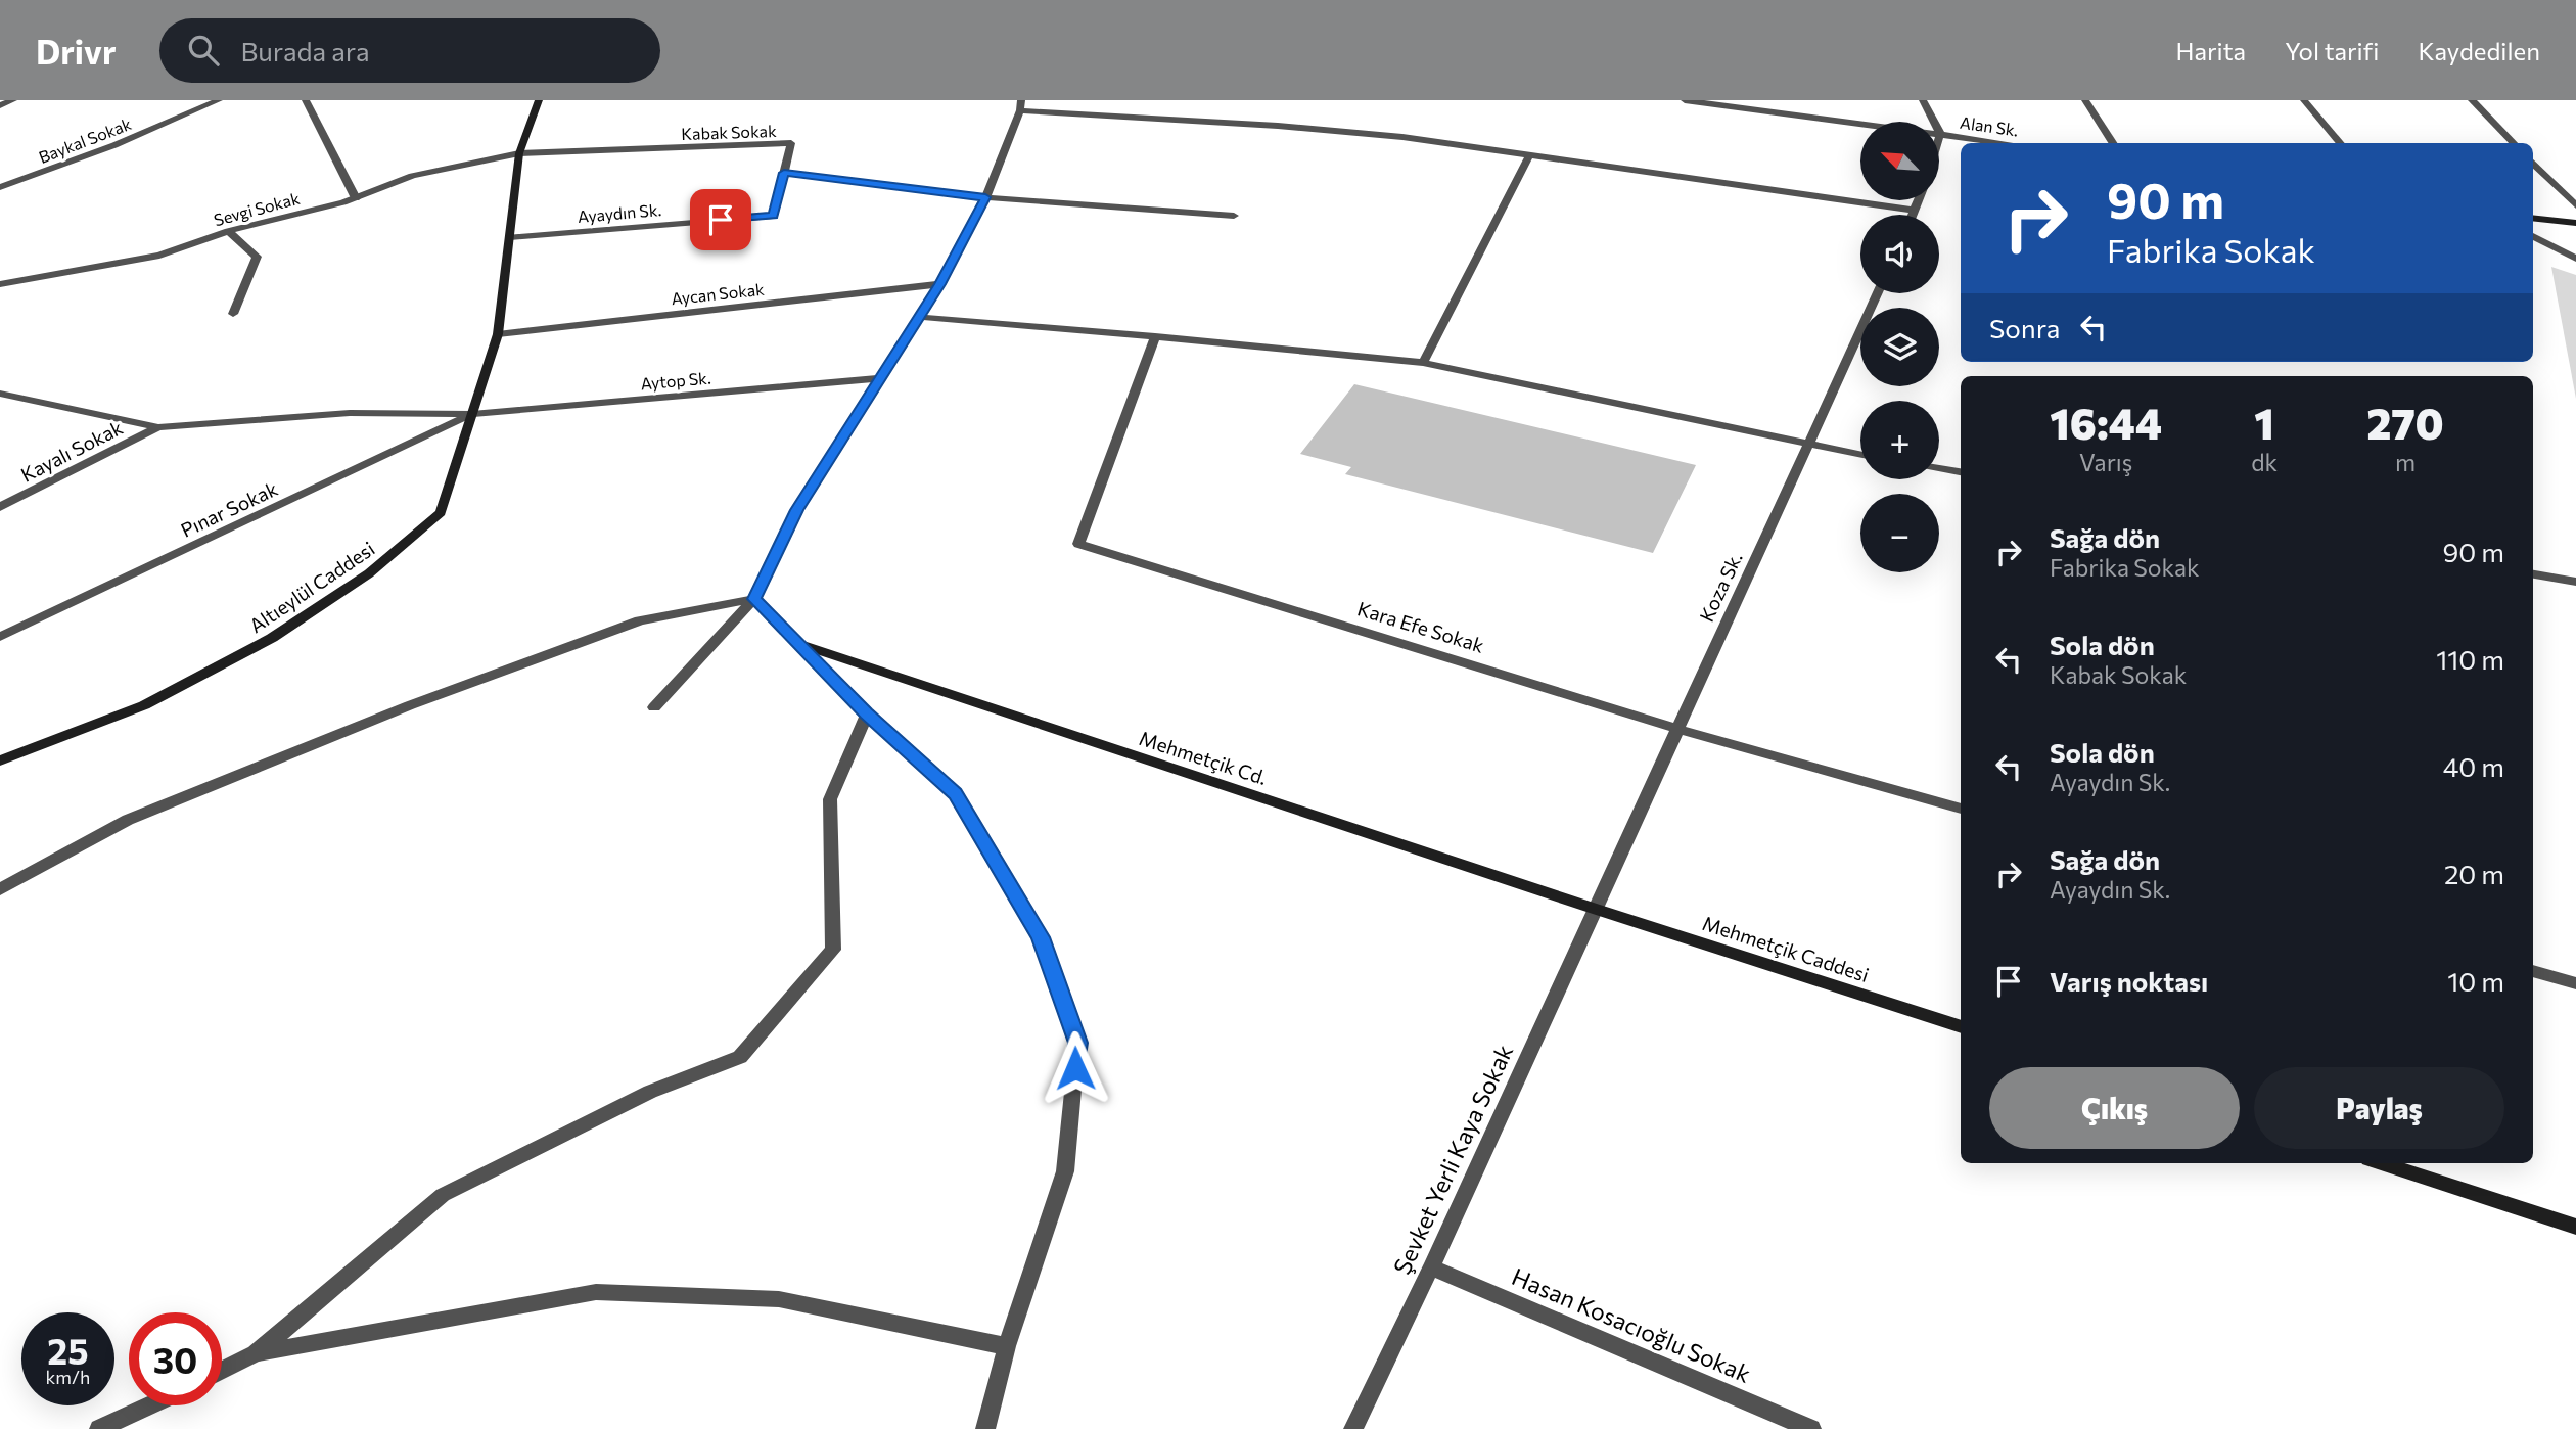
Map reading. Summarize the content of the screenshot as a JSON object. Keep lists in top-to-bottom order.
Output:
{
  "streets": {
    "street": [
      "Alan Sk.",
      "Kabak Sokak",
      "Baykal Sokak",
      "Sevgi Sokak",
      "Ayaydın Sk.",
      "Aycan Sokak",
      "Aytop Sk.",
      "Kayalı Sokak",
      "Pınar Sokak",
      "Altıeylül Caddesi",
      "Koza Sk.",
      "Kara Efe Sokak",
      "Mehmetçik Cd.",
      "Mehmetçik Caddesi",
      "Şevket Yerli Kaya Sokak",
      "Hasan Kosacıoğlu Sokak"
    ]
  },
  "crossings": [
    ["Kabak Sokak", "Sevgi Sokak"],
    ["Kabak Sokak", "Ayaydın Sk."],
    ["Kabak Sokak", "Altıeylül Caddesi"],
    ["Sevgi Sokak", "Altıeylül Caddesi"],
    ["Ayaydın Sk.", "Altıeylül Caddesi"],
    ["Aycan Sokak", "Altıeylül Caddesi"],
    ["Aytop Sk.", "Pınar Sokak"],
    ["Aytop Sk.", "Altıeylül Caddesi"],
    ["Pınar Sokak", "Altıeylül Caddesi"],
    ["Koza Sk.", "Kara Efe Sokak"],
    ["Koza Sk.", "Mehmetçik Cd."],
    ["Koza Sk.", "Mehmetçik Caddesi"],
    ["Koza Sk.", "Şevket Yerli Kaya Sokak"],
    ["Mehmetçik Cd.", "Mehmetçik Caddesi"],
    ["Mehmetçik Cd.", "Şevket Yerli Kaya Sokak"],
    ["Mehmetçik Caddesi", "Şevket Yerli Kaya Sokak"],
    ["Şevket Yerli Kaya Sokak", "Hasan Kosacıoğlu Sokak"]
  ],
  "north": "top left",
  "page": {
    "header": "Drivr",
    "search": "Burada ara",
    "nav": ["Harita", "Yol tarifi", "Kaydedilen"],
    "map_buttons": ["+", "−"],
    "turn": ["90 m", "Fabrika Sokak"],
    "then": "Sonra",
    "eta": [
      "16:44",
      "Varış",
      "1",
      "dk",
      "270",
      "m"
    ],
    "list": [
      {
        "name": "Sağa dön",
        "note": "Fabrika Sokak",
        "value": "90 m"
      },
      {
        "name": "Sola dön",
        "note": "Kabak Sokak",
        "value": "110 m"
      },
      {
        "name": "Sola dön",
        "note": "Ayaydın Sk.",
        "value": "40 m"
      },
      {
        "name": "Sağa dön",
        "note": "Ayaydın Sk.",
        "value": "20 m"
      },
      {
        "name": "Varış noktası",
        "value": "10 m"
      }
    ],
    "buttons": ["Çıkış", "Paylaş"],
    "speed": "25 km/h",
    "limit": "30"
  }
}
